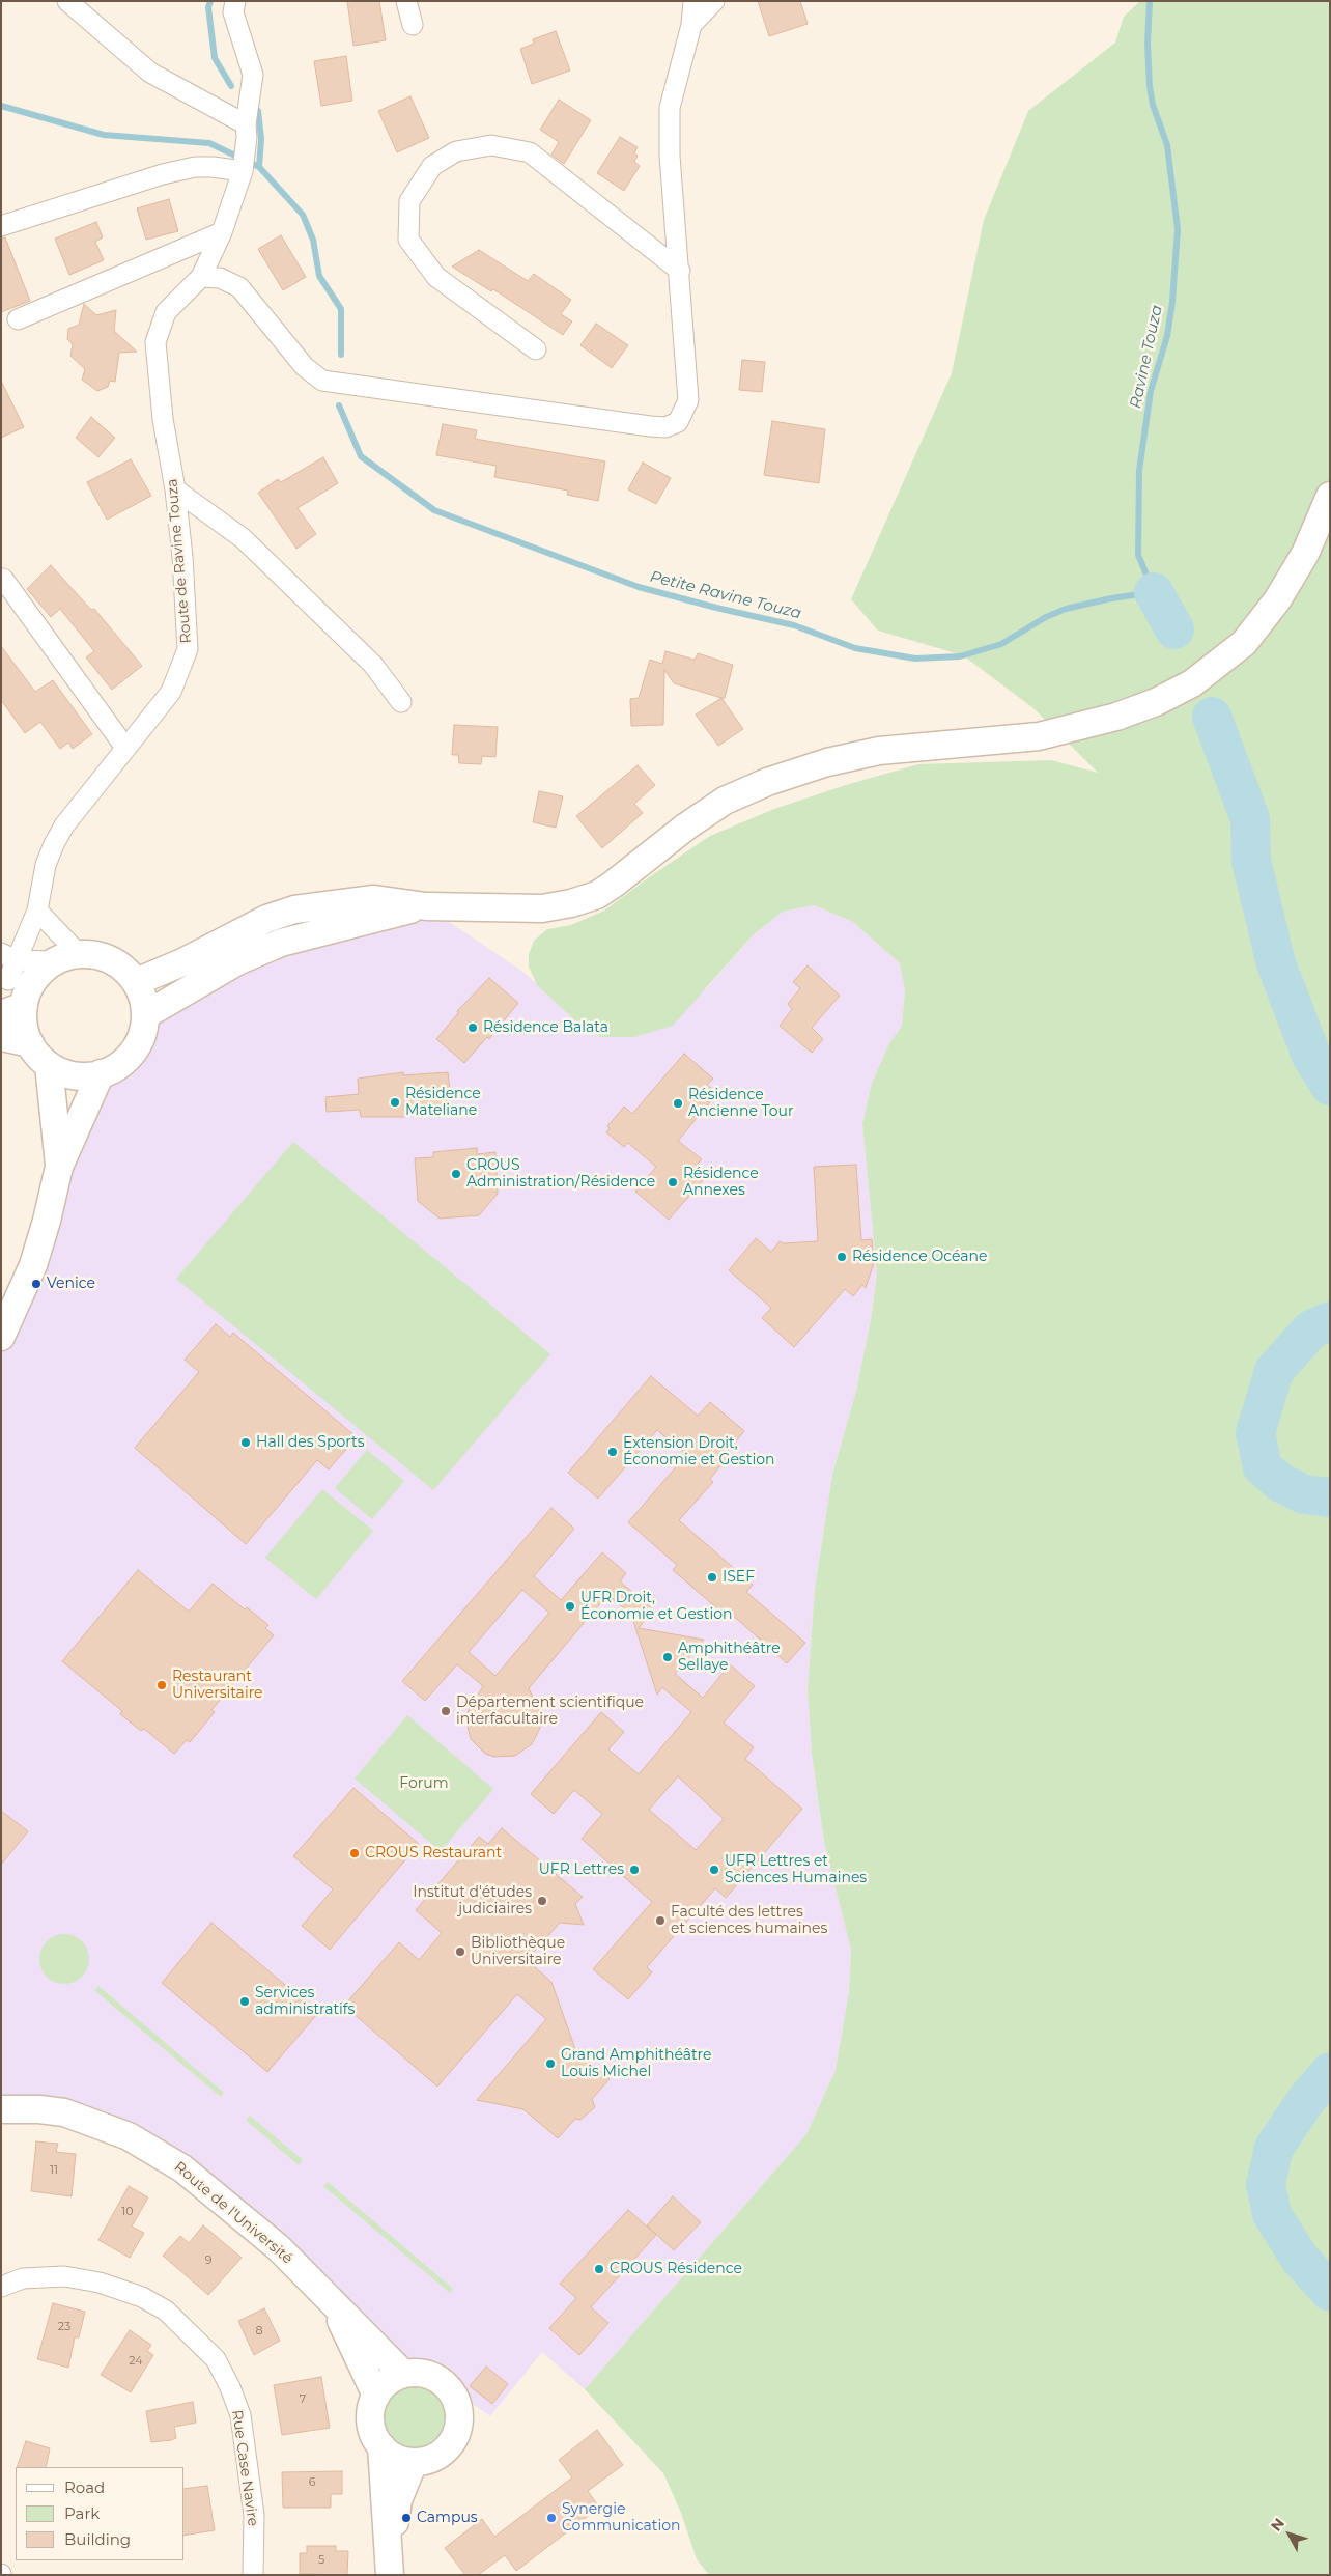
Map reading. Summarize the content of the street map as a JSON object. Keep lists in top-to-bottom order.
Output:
{
  "streets": {
    "main road": ["Route de l'Université"],
    "street": ["Route de Ravine Touza", "Rue Case Navire"]
  },
  "water": ["Ravine Touza", "Petite Ravine Touza"],
  "parks": ["Forum"],
  "places": [
    "Résidence Balata",
    "Résidence Mateliane",
    "Résidence Ancienne Tour",
    "CROUS Administration/Résidence",
    "Résidence Annexes",
    "Résidence Océane",
    "Venice",
    "Hall des Sports",
    "Extension Droit, Économie et Gestion",
    "ISEF",
    "UFR Droit, Économie et Gestion",
    "Amphithéâtre Sellaye",
    "Restaurant Universitaire",
    "Département scientifique interfacultaire",
    "CROUS Restaurant",
    "UFR Lettres",
    "UFR Lettres et Sciences Humaines",
    "Institut d'études judiciaires",
    "Faculté des lettres et sciences humaines",
    "Bibliothèque Universitaire",
    "Services administratifs",
    "Grand Amphithéâtre Louis Michel",
    "CROUS Résidence",
    "Campus",
    "Synergie Communication"
  ],
  "house_numbers": [
    "11",
    "10",
    "9",
    "23",
    "8",
    "24",
    "7",
    "6",
    "5"
  ],
  "legend": ["Road", "Park", "Building"],
  "north": "top left"
}
